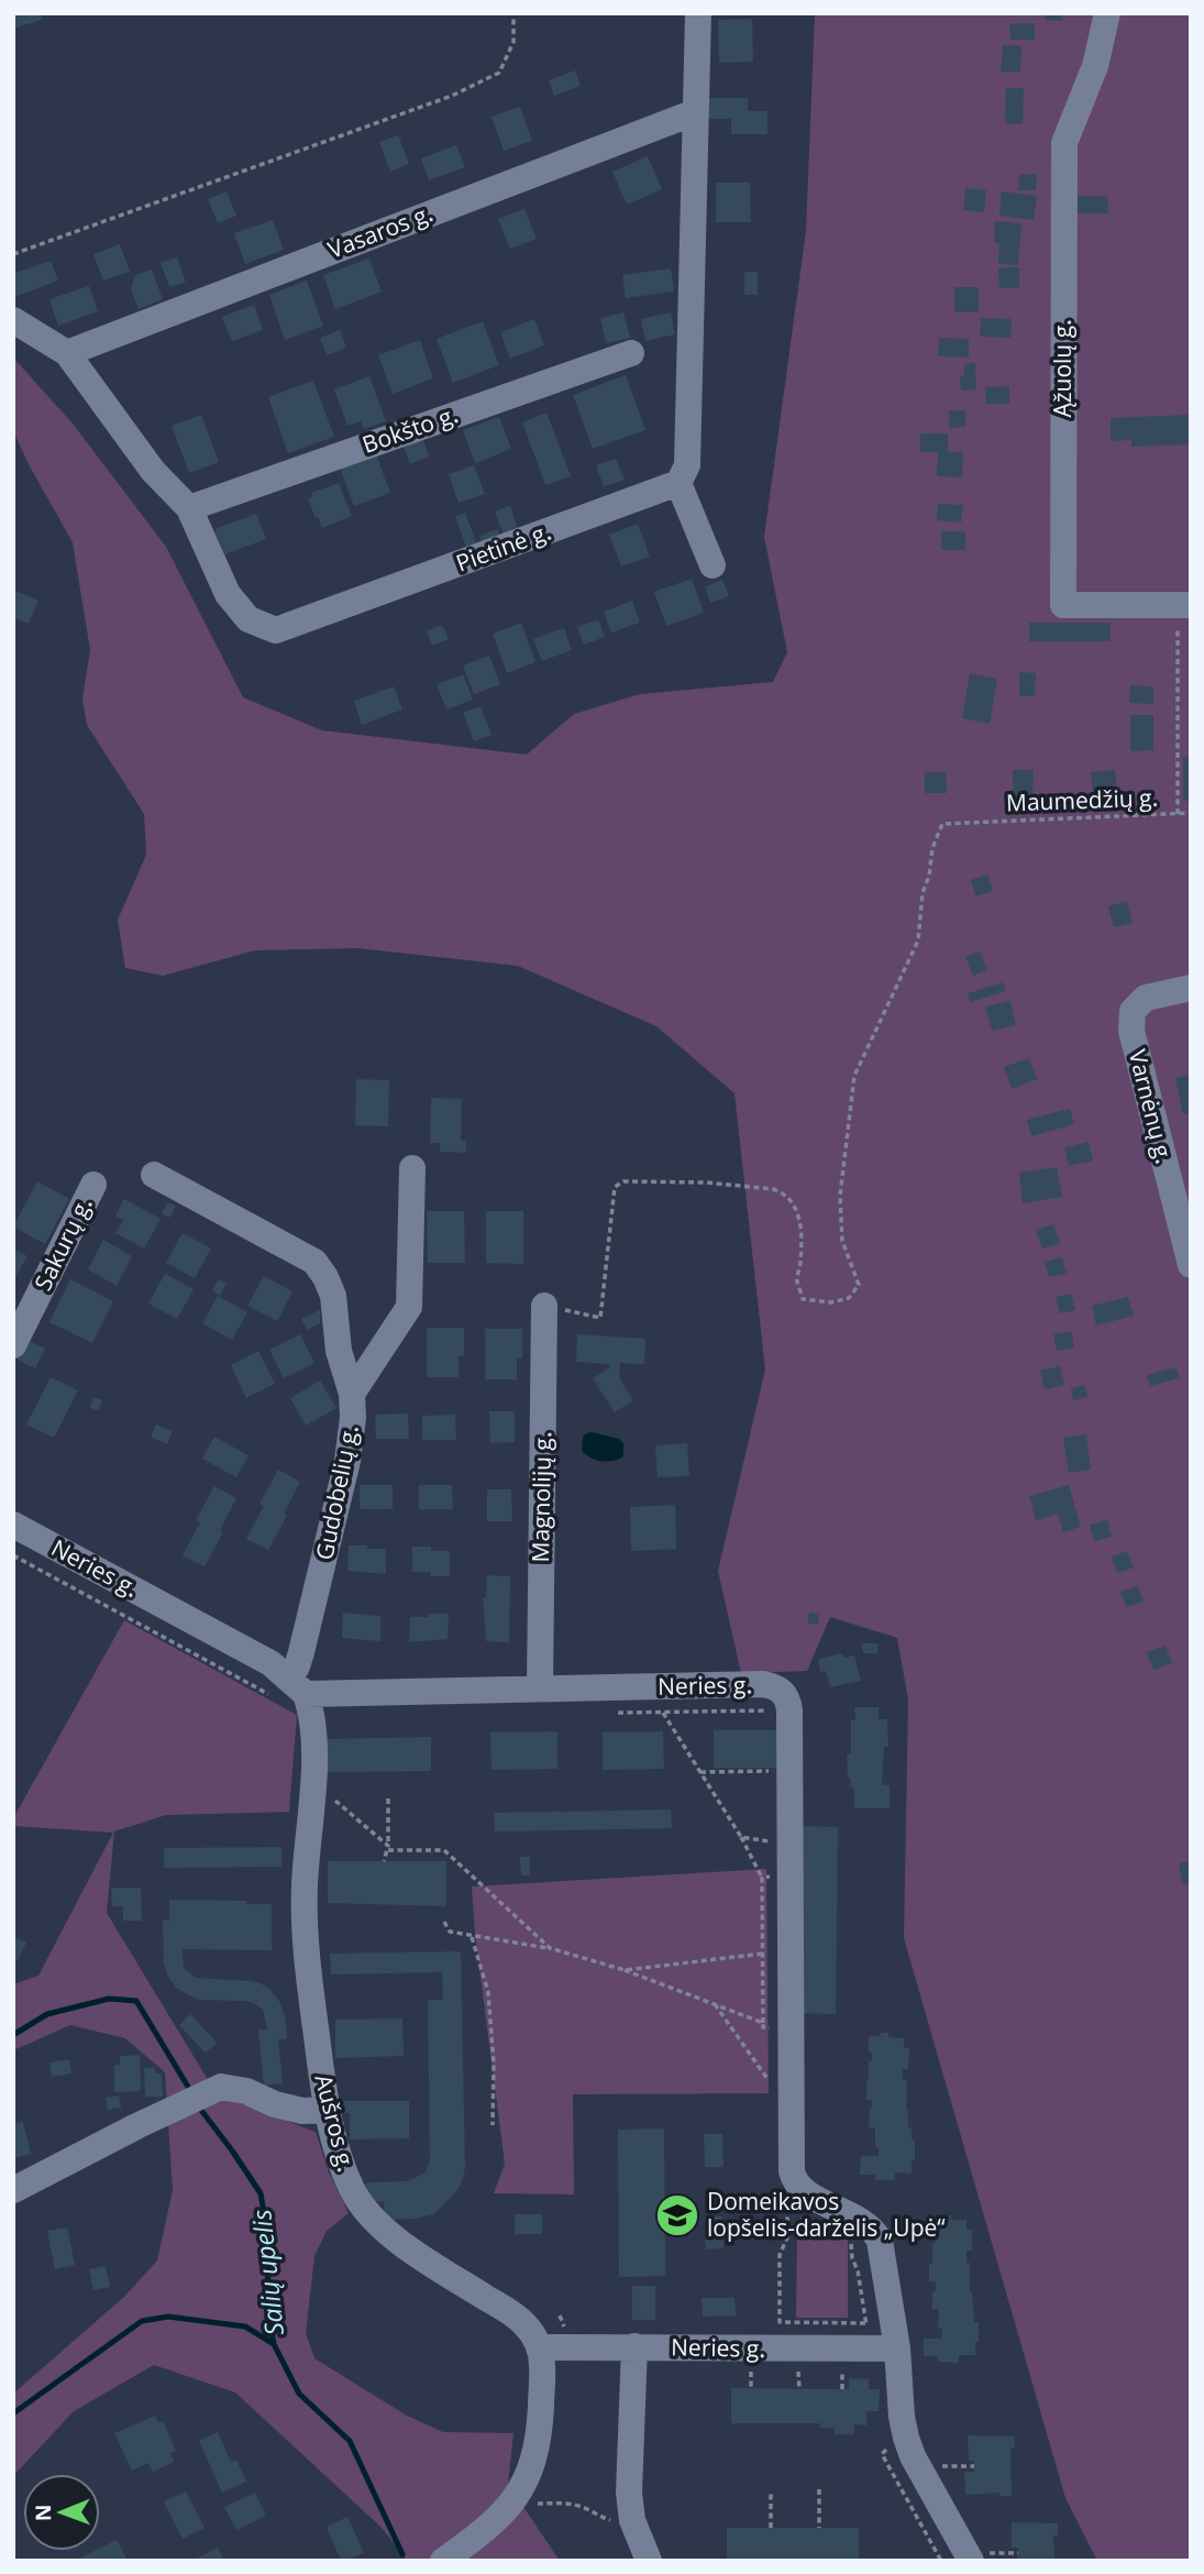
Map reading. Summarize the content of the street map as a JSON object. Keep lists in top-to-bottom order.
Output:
{
  "streets": {
    "street": [
      "Vasaros g.",
      "Ąžuolų g.",
      "Bokšto g.",
      "Pietinė g.",
      "Varnėnų g.",
      "Sakurų g.",
      "Gudobelių g.",
      "Magnolijų g.",
      "Neries g.",
      "Aušros g."
    ],
    "path": ["Maumedžių g."]
  },
  "crossings": [
    ["Vasaros g.", "Pietinė g."],
    ["Bokšto g.", "Pietinė g."],
    ["Maumedžių g.", "Magnolijų g."],
    ["Gudobelių g.", "Neries g."],
    ["Gudobelių g.", "Aušros g."],
    ["Magnolijų g.", "Neries g."],
    ["Neries g.", "Aušros g."]
  ],
  "water": ["Salių upelis"],
  "places": {
    "school or university": ["Domeikavos lopšelis-darželis „Upė“"]
  },
  "north": "left"
}
